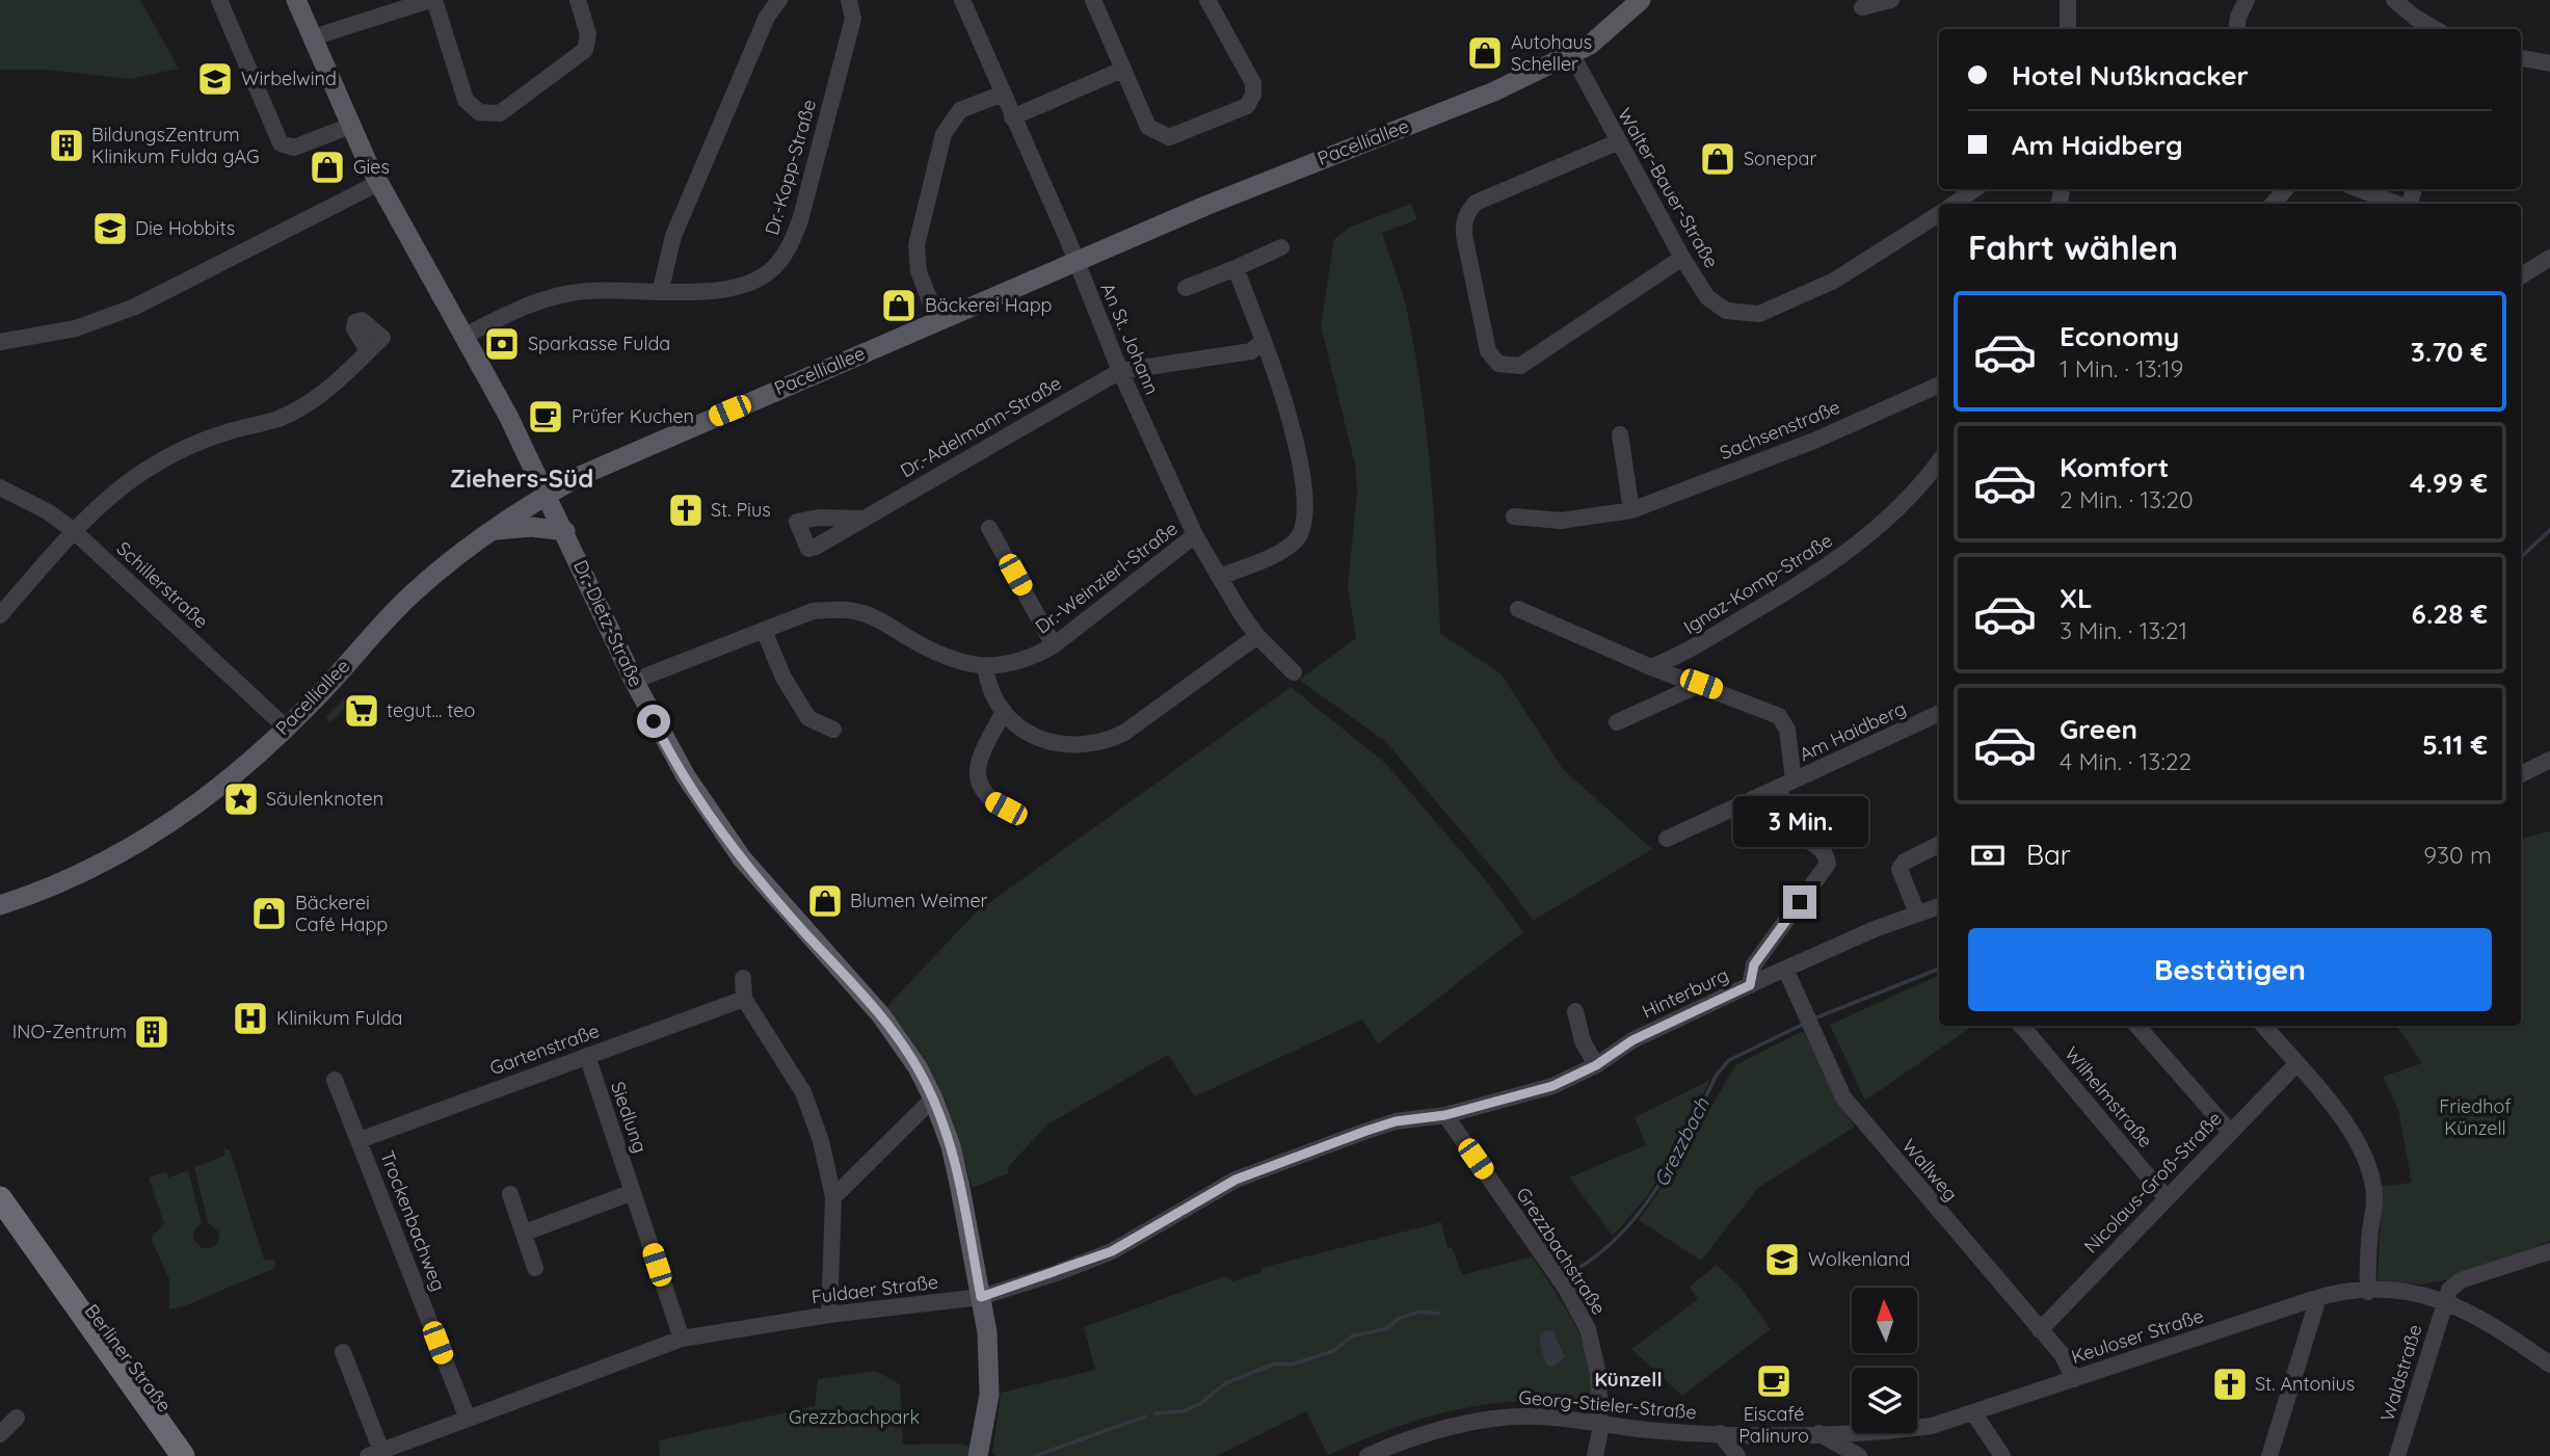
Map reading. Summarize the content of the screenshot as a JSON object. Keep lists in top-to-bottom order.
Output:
{
  "streets": {
    "highway": ["Berliner Straße"],
    "main road": ["Pacelliallee", "Dr.-Dietz-Straße"],
    "street": [
      "Dr.-Kopp-Straße",
      "Walter-Bauer-Straße",
      "An St. Johann",
      "Dr.-Adelmann-Straße",
      "Sachsenstraße",
      "Dr.-Weinzierl-Straße",
      "Ignaz-Komp-Straße",
      "Schillerstraße",
      "Am Haidberg",
      "Hinterburg",
      "Gartenstraße",
      "Wilhelmstraße",
      "Siedlung",
      "Wallweg",
      "Nicolaus-Groß-Straße",
      "Trockenbachweg",
      "Grezzbachstraße",
      "Fuldaer Straße",
      "Keuloser Straße",
      "Waldstraße",
      "Georg-Stieler-Straße"
    ]
  },
  "crossings": [
    ["Pacelliallee", "Walter-Bauer-Straße"],
    ["Pacelliallee", "An St. Johann"],
    ["Pacelliallee", "Schillerstraße"],
    ["Pacelliallee", "Dr.-Dietz-Straße"],
    ["Dr.-Kopp-Straße", "Dr.-Dietz-Straße"],
    ["An St. Johann", "Dr.-Adelmann-Straße"],
    ["An St. Johann", "Dr.-Weinzierl-Straße"],
    ["Dr.-Weinzierl-Straße", "Dr.-Dietz-Straße"],
    ["Dr.-Dietz-Straße", "Fuldaer Straße"],
    ["Hinterburg", "Wallweg"],
    ["Hinterburg", "Grezzbachstraße"],
    ["Hinterburg", "Fuldaer Straße"],
    ["Gartenstraße", "Siedlung"],
    ["Gartenstraße", "Trockenbachweg"],
    ["Wilhelmstraße", "Nicolaus-Groß-Straße"],
    ["Siedlung", "Fuldaer Straße"],
    ["Wallweg", "Nicolaus-Groß-Straße"],
    ["Wallweg", "Keuloser Straße"],
    ["Trockenbachweg", "Fuldaer Straße"],
    ["Grezzbachstraße", "Fuldaer Straße"],
    ["Grezzbachstraße", "Georg-Stieler-Straße"],
    ["Keuloser Straße", "Waldstraße"],
    ["Keuloser Straße", "Georg-Stieler-Straße"]
  ],
  "districts": ["Ziehers-Süd", "Künzell"],
  "water": ["Grezzbach"],
  "parks": ["Friedhof Künzell", "Grezzbachpark"],
  "places": {
    "shop": [
      "Autohaus Scheller",
      "Sonepar",
      "Gies",
      "Bäckerei Happ",
      "Blumen Weimer",
      "Bäckerei Café Happ"
    ],
    "school or university": ["Wirbelwind", "Die Hobbits", "Wolkenland"],
    "building": ["BildungsZentrum Klinikum Fulda gAG", "INO-Zentrum"],
    "bank": ["Sparkasse Fulda"],
    "cafe": ["Prüfer Kuchen", "Eiscafé Palinuro"],
    "church": ["St. Pius", "St. Antonius"],
    "supermarket": ["tegut... teo"],
    "place": ["Säulenknoten"],
    "hospital": ["Klinikum Fulda"]
  },
  "north": "top",
  "page": {
    "banner": ["Hotel Nußknacker", "Am Haidberg"],
    "heading": "Fahrt wählen",
    "list": [
      {
        "name": "Economy",
        "note": "1 Min. · 13:19",
        "value": "3.70 €"
      },
      {
        "name": "Komfort",
        "note": "2 Min. · 13:20",
        "value": "4.99 €"
      },
      {
        "name": "XL",
        "note": "3 Min. · 13:21",
        "value": "6.28 €"
      },
      {
        "name": "Green",
        "note": "4 Min. · 13:22",
        "value": "5.11 €"
      }
    ],
    "bubble": "3 Min.",
    "pay": ["Bar", "930 m"],
    "buttons": "Bestätigen"
  }
}
